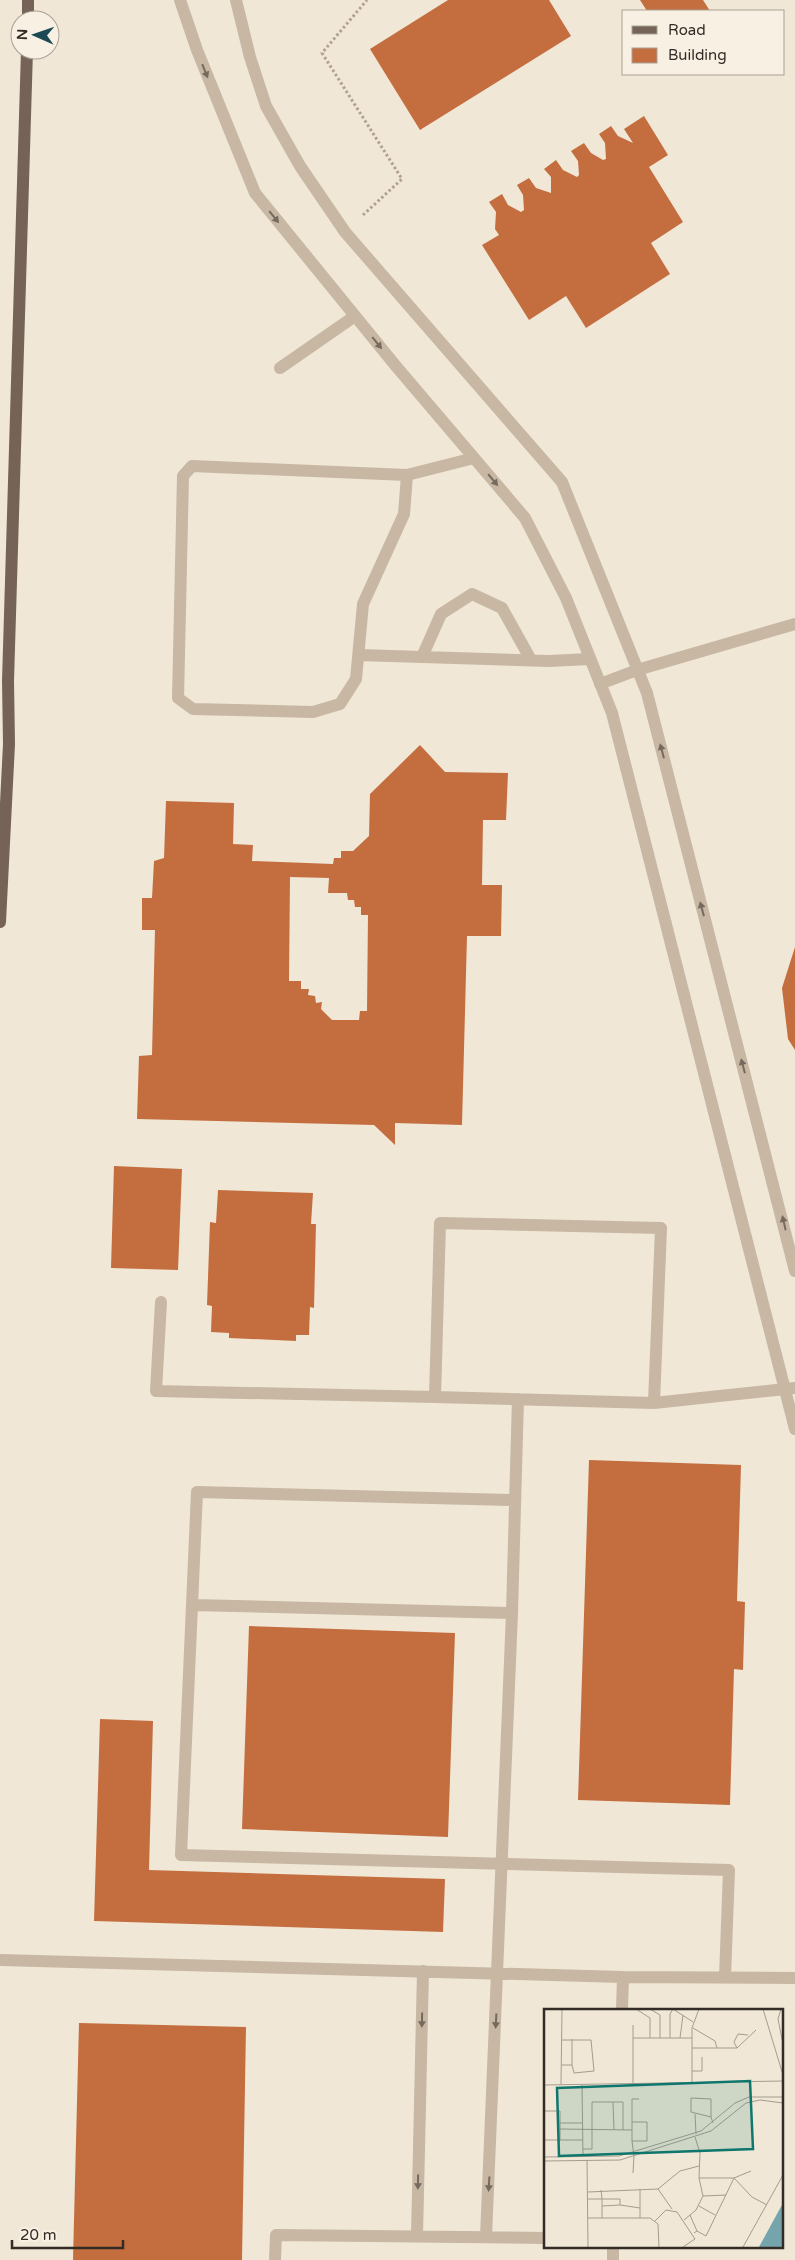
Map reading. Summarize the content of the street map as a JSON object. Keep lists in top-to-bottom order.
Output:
{
  "legend": ["Road", "Building"],
  "scale_bar": "20 m",
  "north": "left"
}
